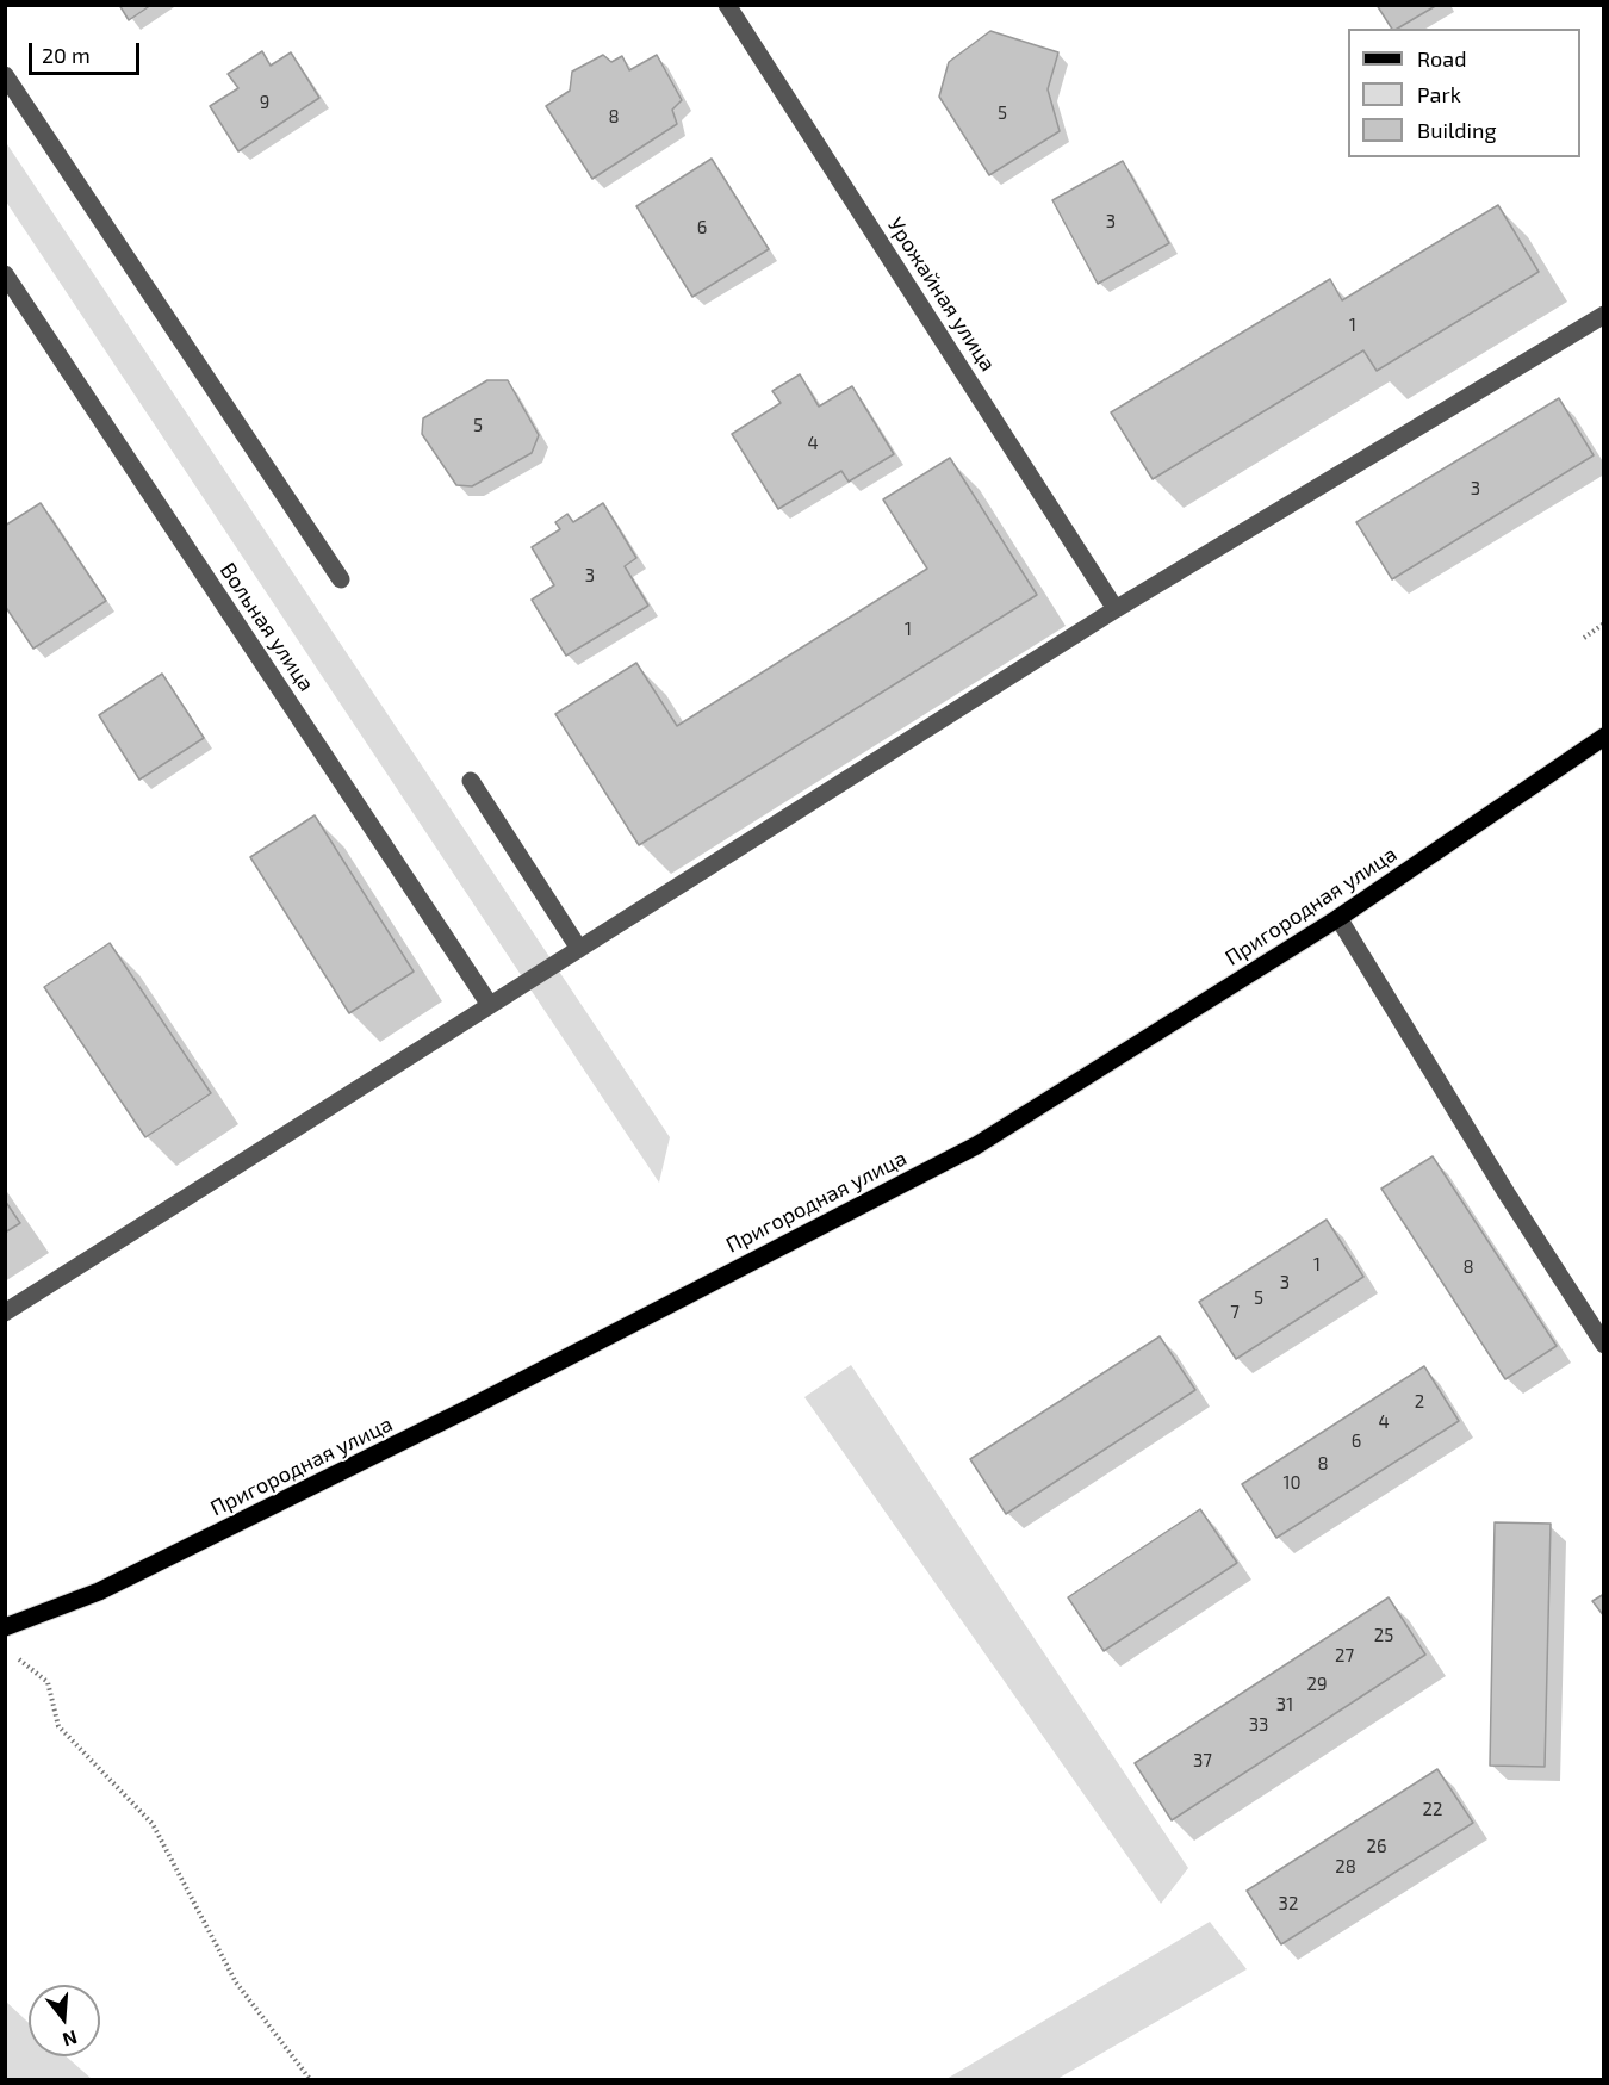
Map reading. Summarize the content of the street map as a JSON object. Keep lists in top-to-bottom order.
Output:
{
  "streets": {
    "main road": ["Пригородная улица"],
    "street": ["Урожайная улица", "Вольная улица"]
  },
  "house_numbers": [
    "9",
    "5",
    "8",
    "3",
    "6",
    "1",
    "5",
    "4",
    "3",
    "3",
    "1",
    "1",
    "8",
    "3",
    "5",
    "7",
    "2",
    "4",
    "6",
    "8",
    "10",
    "25",
    "27",
    "29",
    "31",
    "33",
    "37",
    "22",
    "26",
    "28",
    "32"
  ],
  "legend": ["Road", "Park", "Building"],
  "scale_bar": "20 m",
  "north": "bottom"
}
